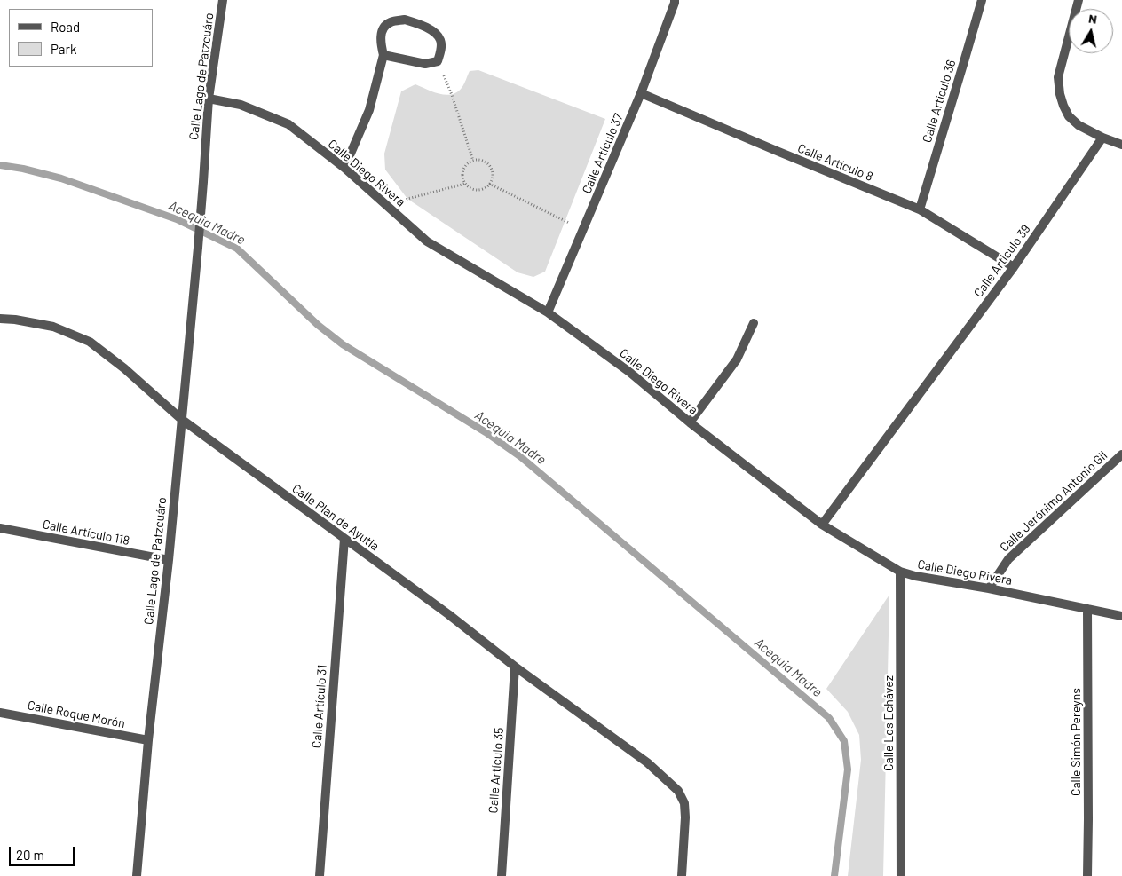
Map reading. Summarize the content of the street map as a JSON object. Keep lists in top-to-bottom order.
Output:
{
  "streets": {
    "street": [
      "Calle Lago de Patzcuáro",
      "Calle Artículo 36",
      "Calle Artículo 37",
      "Calle Artículo 8",
      "Calle Diego Rivera",
      "Calle Artículo 39",
      "Calle Jerónimo Antonio Gil",
      "Calle Plan de Ayutla",
      "Calle Artículo 118",
      "Calle Artículo 31",
      "Calle Roque Morón",
      "Calle Los Echávez",
      "Calle Simón Pereyns",
      "Calle Artículo 35"
    ]
  },
  "crossings": [
    ["Calle Lago de Patzcuáro", "Calle Diego Rivera"],
    ["Calle Lago de Patzcuáro", "Calle Plan de Ayutla"],
    ["Calle Lago de Patzcuáro", "Calle Artículo 118"],
    ["Calle Lago de Patzcuáro", "Calle Roque Morón"],
    ["Calle Artículo 36", "Calle Artículo 8"],
    ["Calle Artículo 37", "Calle Artículo 8"],
    ["Calle Artículo 37", "Calle Diego Rivera"],
    ["Calle Artículo 8", "Calle Artículo 39"],
    ["Calle Diego Rivera", "Calle Artículo 39"],
    ["Calle Diego Rivera", "Calle Jerónimo Antonio Gil"],
    ["Calle Diego Rivera", "Calle Los Echávez"],
    ["Calle Diego Rivera", "Calle Simón Pereyns"],
    ["Calle Plan de Ayutla", "Calle Artículo 31"],
    ["Calle Plan de Ayutla", "Calle Artículo 35"]
  ],
  "water": ["Acequia Madre"],
  "legend": ["Road", "Park"],
  "scale_bar": "20 m",
  "north": "top"
}
